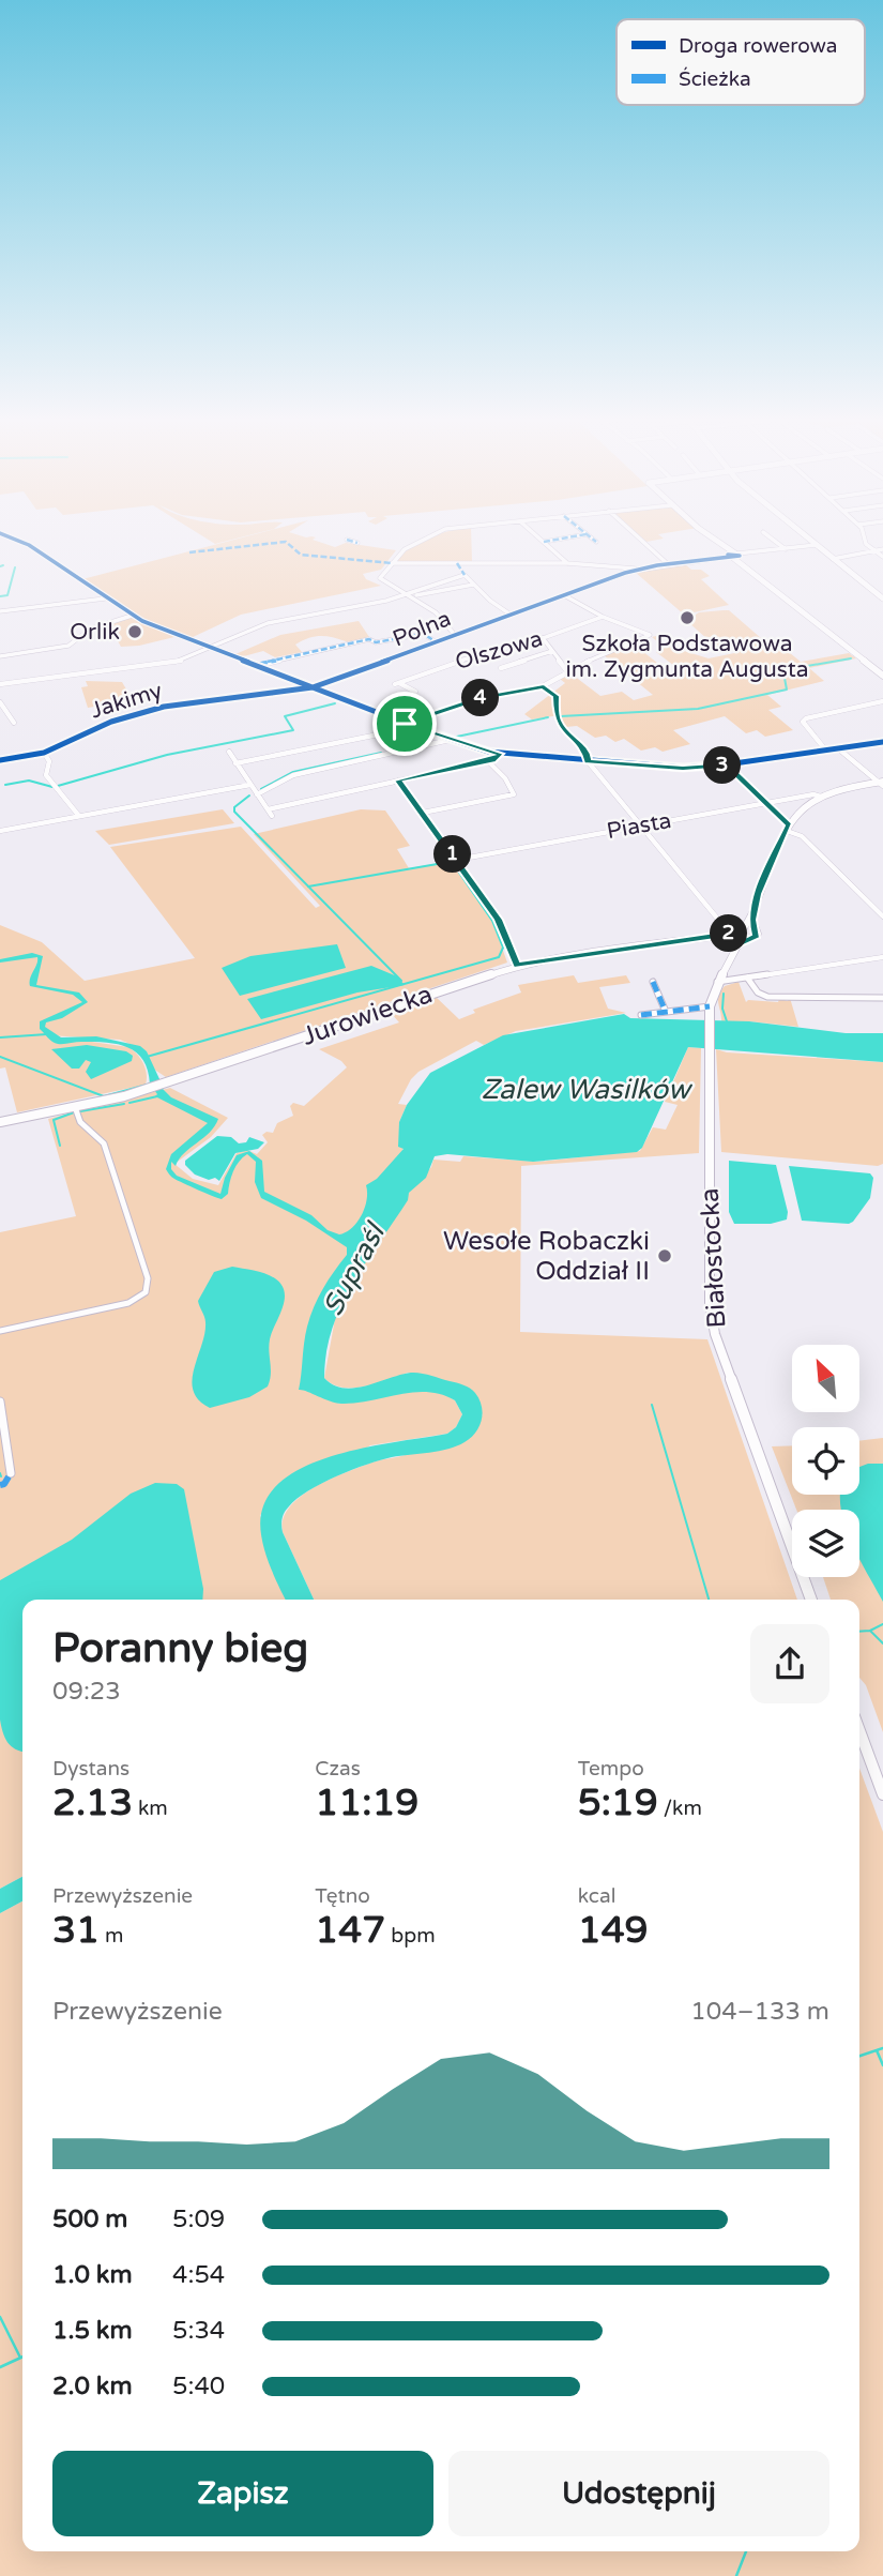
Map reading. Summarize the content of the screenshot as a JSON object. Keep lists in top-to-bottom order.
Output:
{
  "streets": {
    "main road": ["Jurowiecka", "Białostocka"],
    "street": [
      "Polna",
      "Olszowa",
      "Jakimy",
      "Piasta"
    ]
  },
  "crossings": [
    ["Polna", "Jakimy"],
    ["Jurowiecka", "Białostocka"]
  ],
  "water": ["Zalew Wasilków", "Supraśl"],
  "places": ["Szkoła Podstawowa im. Zygmunta Augusta", "Orlik", "Wesołe Robaczki Oddział II"],
  "legend": ["Droga rowerowa", "Ścieżka"],
  "north": "top left",
  "page": {
    "pins": [
      "4",
      "3",
      "1",
      "2"
    ],
    "heading": ["Poranny bieg", "09:23"],
    "stats": [
      ["Dystans", "2.13 km"],
      ["Czas", "11:19"],
      ["Tempo", "5:19 /km"],
      ["Przewyższenie", "31 m"],
      ["Tętno", "147 bpm"],
      ["kcal", "149"]
    ],
    "chart": ["Przewyższenie", "104–133 m"],
    "list": [
      {
        "name": "500 m",
        "note": "5:09"
      },
      {
        "name": "1.0 km",
        "note": "4:54"
      },
      {
        "name": "1.5 km",
        "note": "5:34"
      },
      {
        "name": "2.0 km",
        "note": "5:40"
      }
    ],
    "buttons": ["Zapisz", "Udostępnij"]
  }
}
